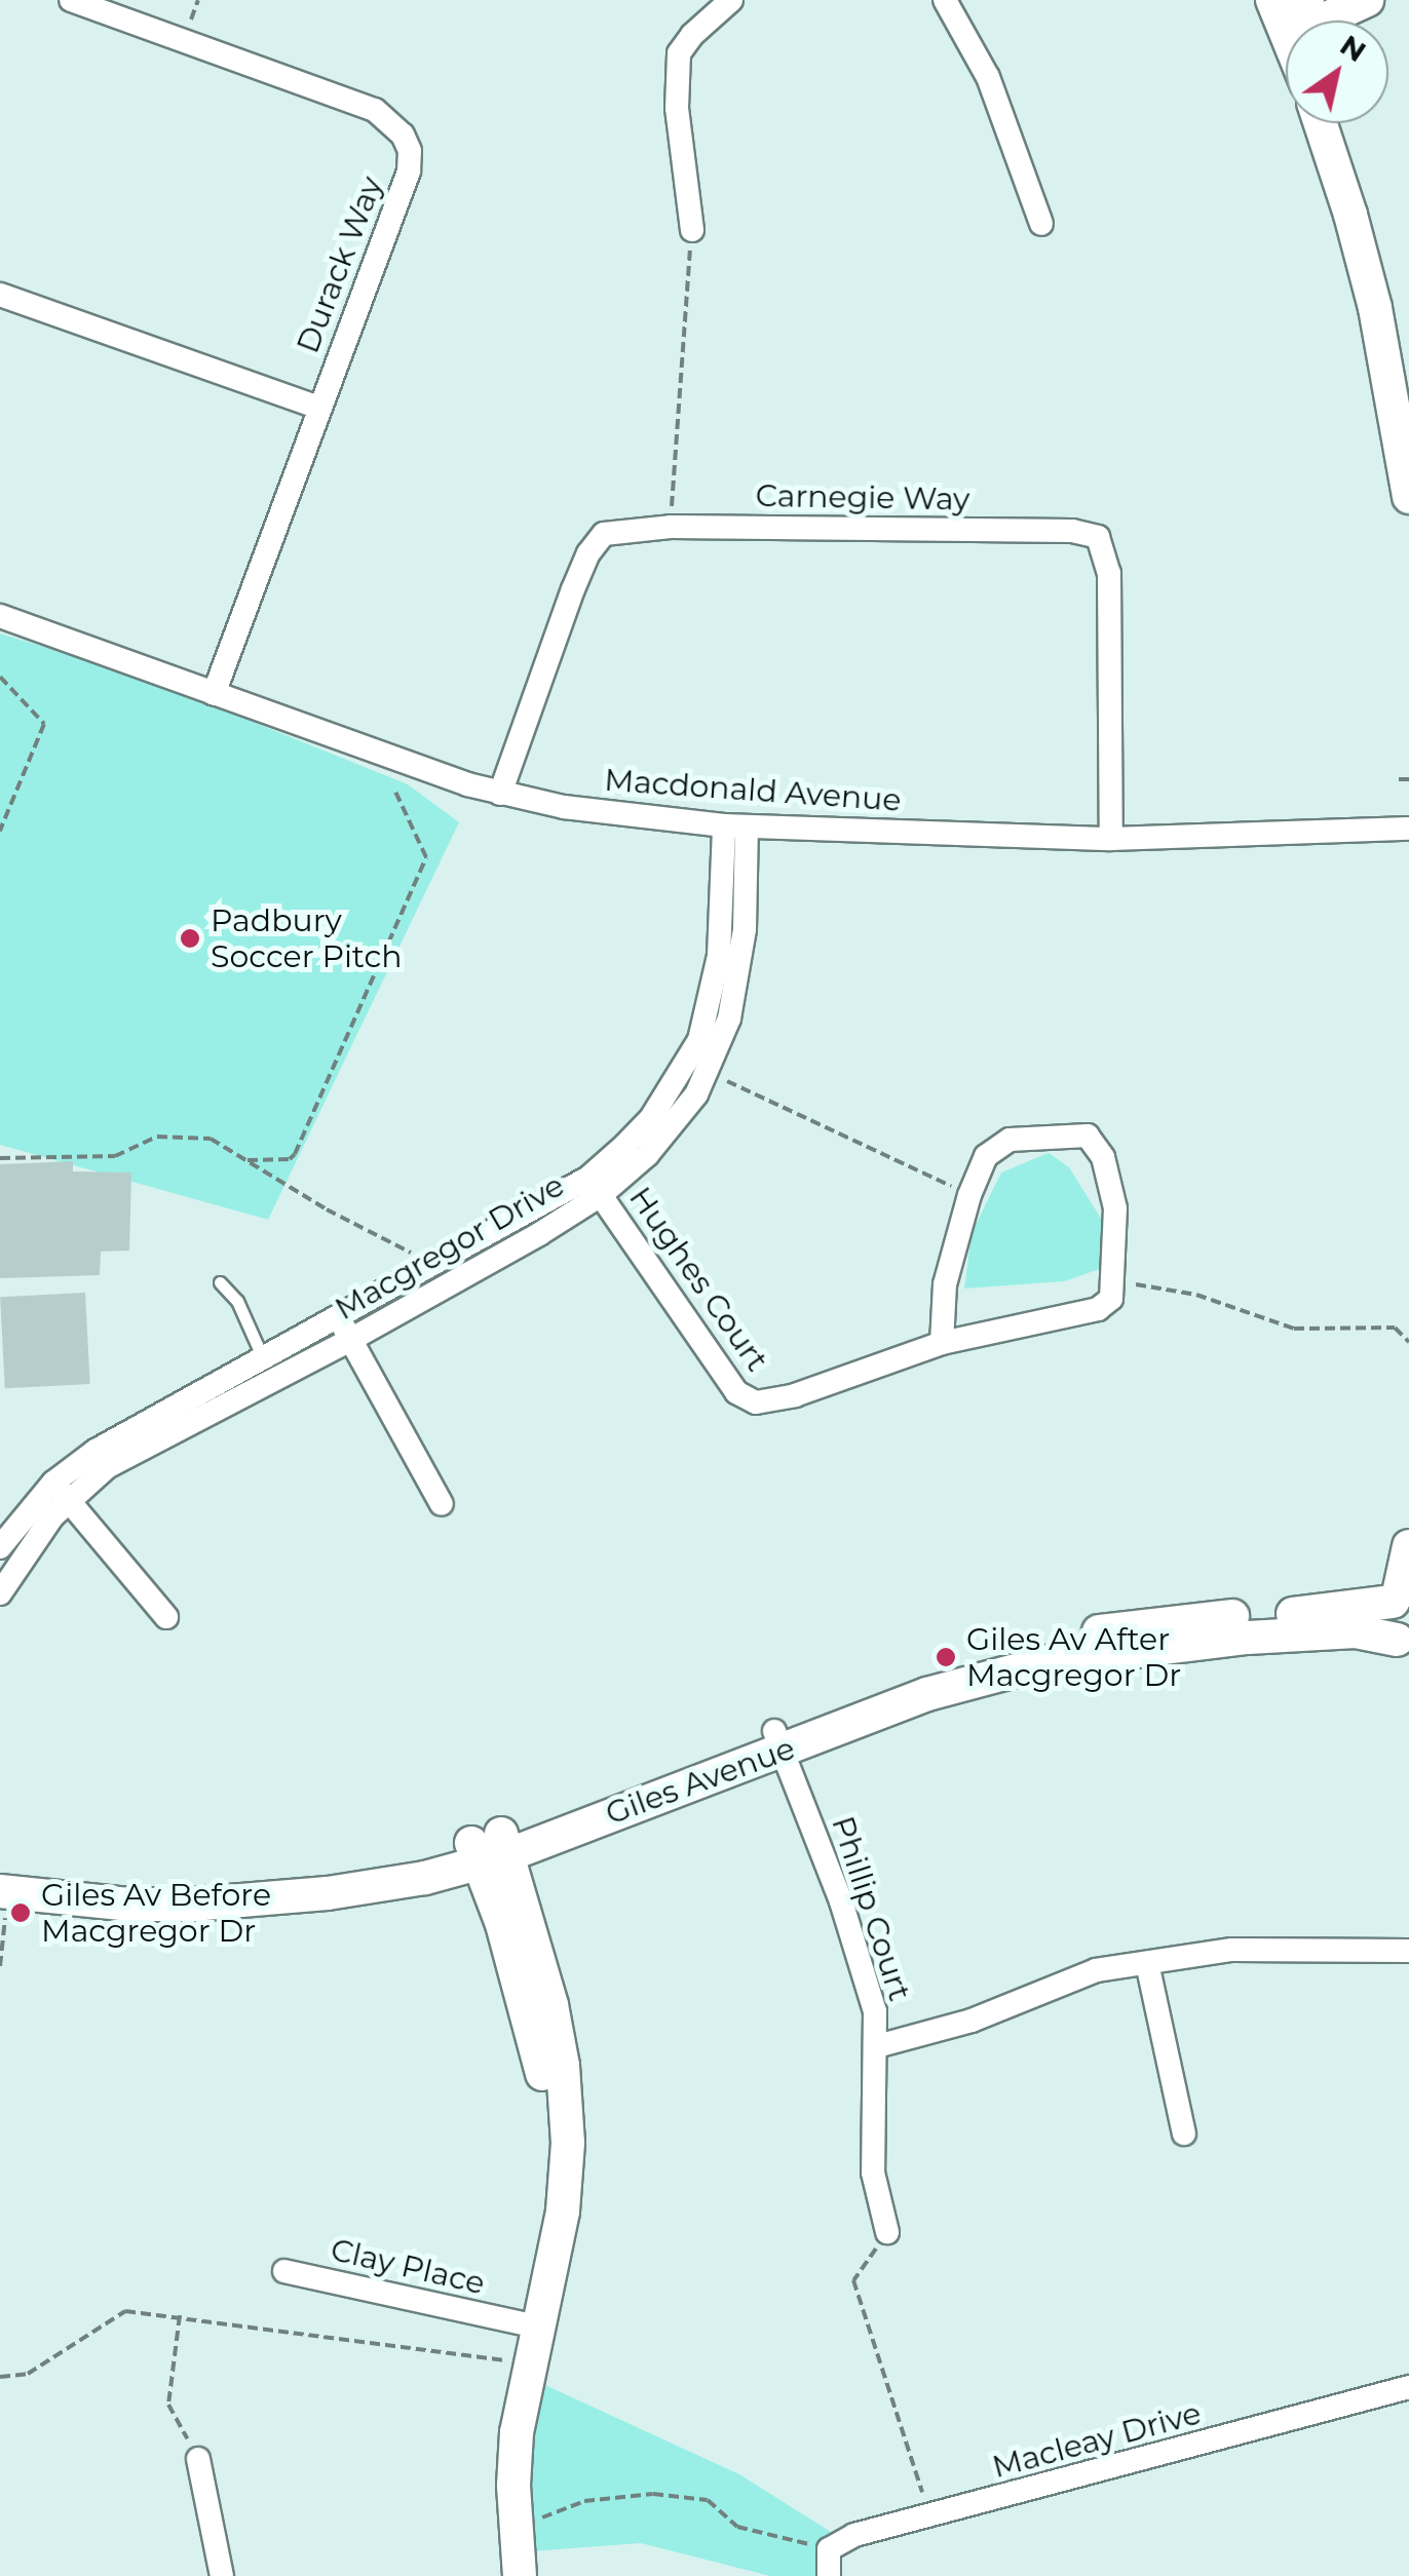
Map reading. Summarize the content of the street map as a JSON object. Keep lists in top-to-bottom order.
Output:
{
  "streets": {
    "street": [
      "Durack Way",
      "Carnegie Way",
      "Macdonald Avenue",
      "Macgregor Drive",
      "Hughes Court",
      "Giles Avenue",
      "Phillip Court",
      "Clay Place",
      "Macleay Drive"
    ]
  },
  "crossings": [
    ["Durack Way", "Macdonald Avenue"],
    ["Carnegie Way", "Macdonald Avenue"],
    ["Macdonald Avenue", "Macgregor Drive"],
    ["Macgregor Drive", "Hughes Court"],
    ["Giles Avenue", "Phillip Court"]
  ],
  "places": ["Padbury Soccer Pitch", "Giles Av After Macgregor Dr", "Giles Av Before Macgregor Dr"],
  "north": "top right"
}
